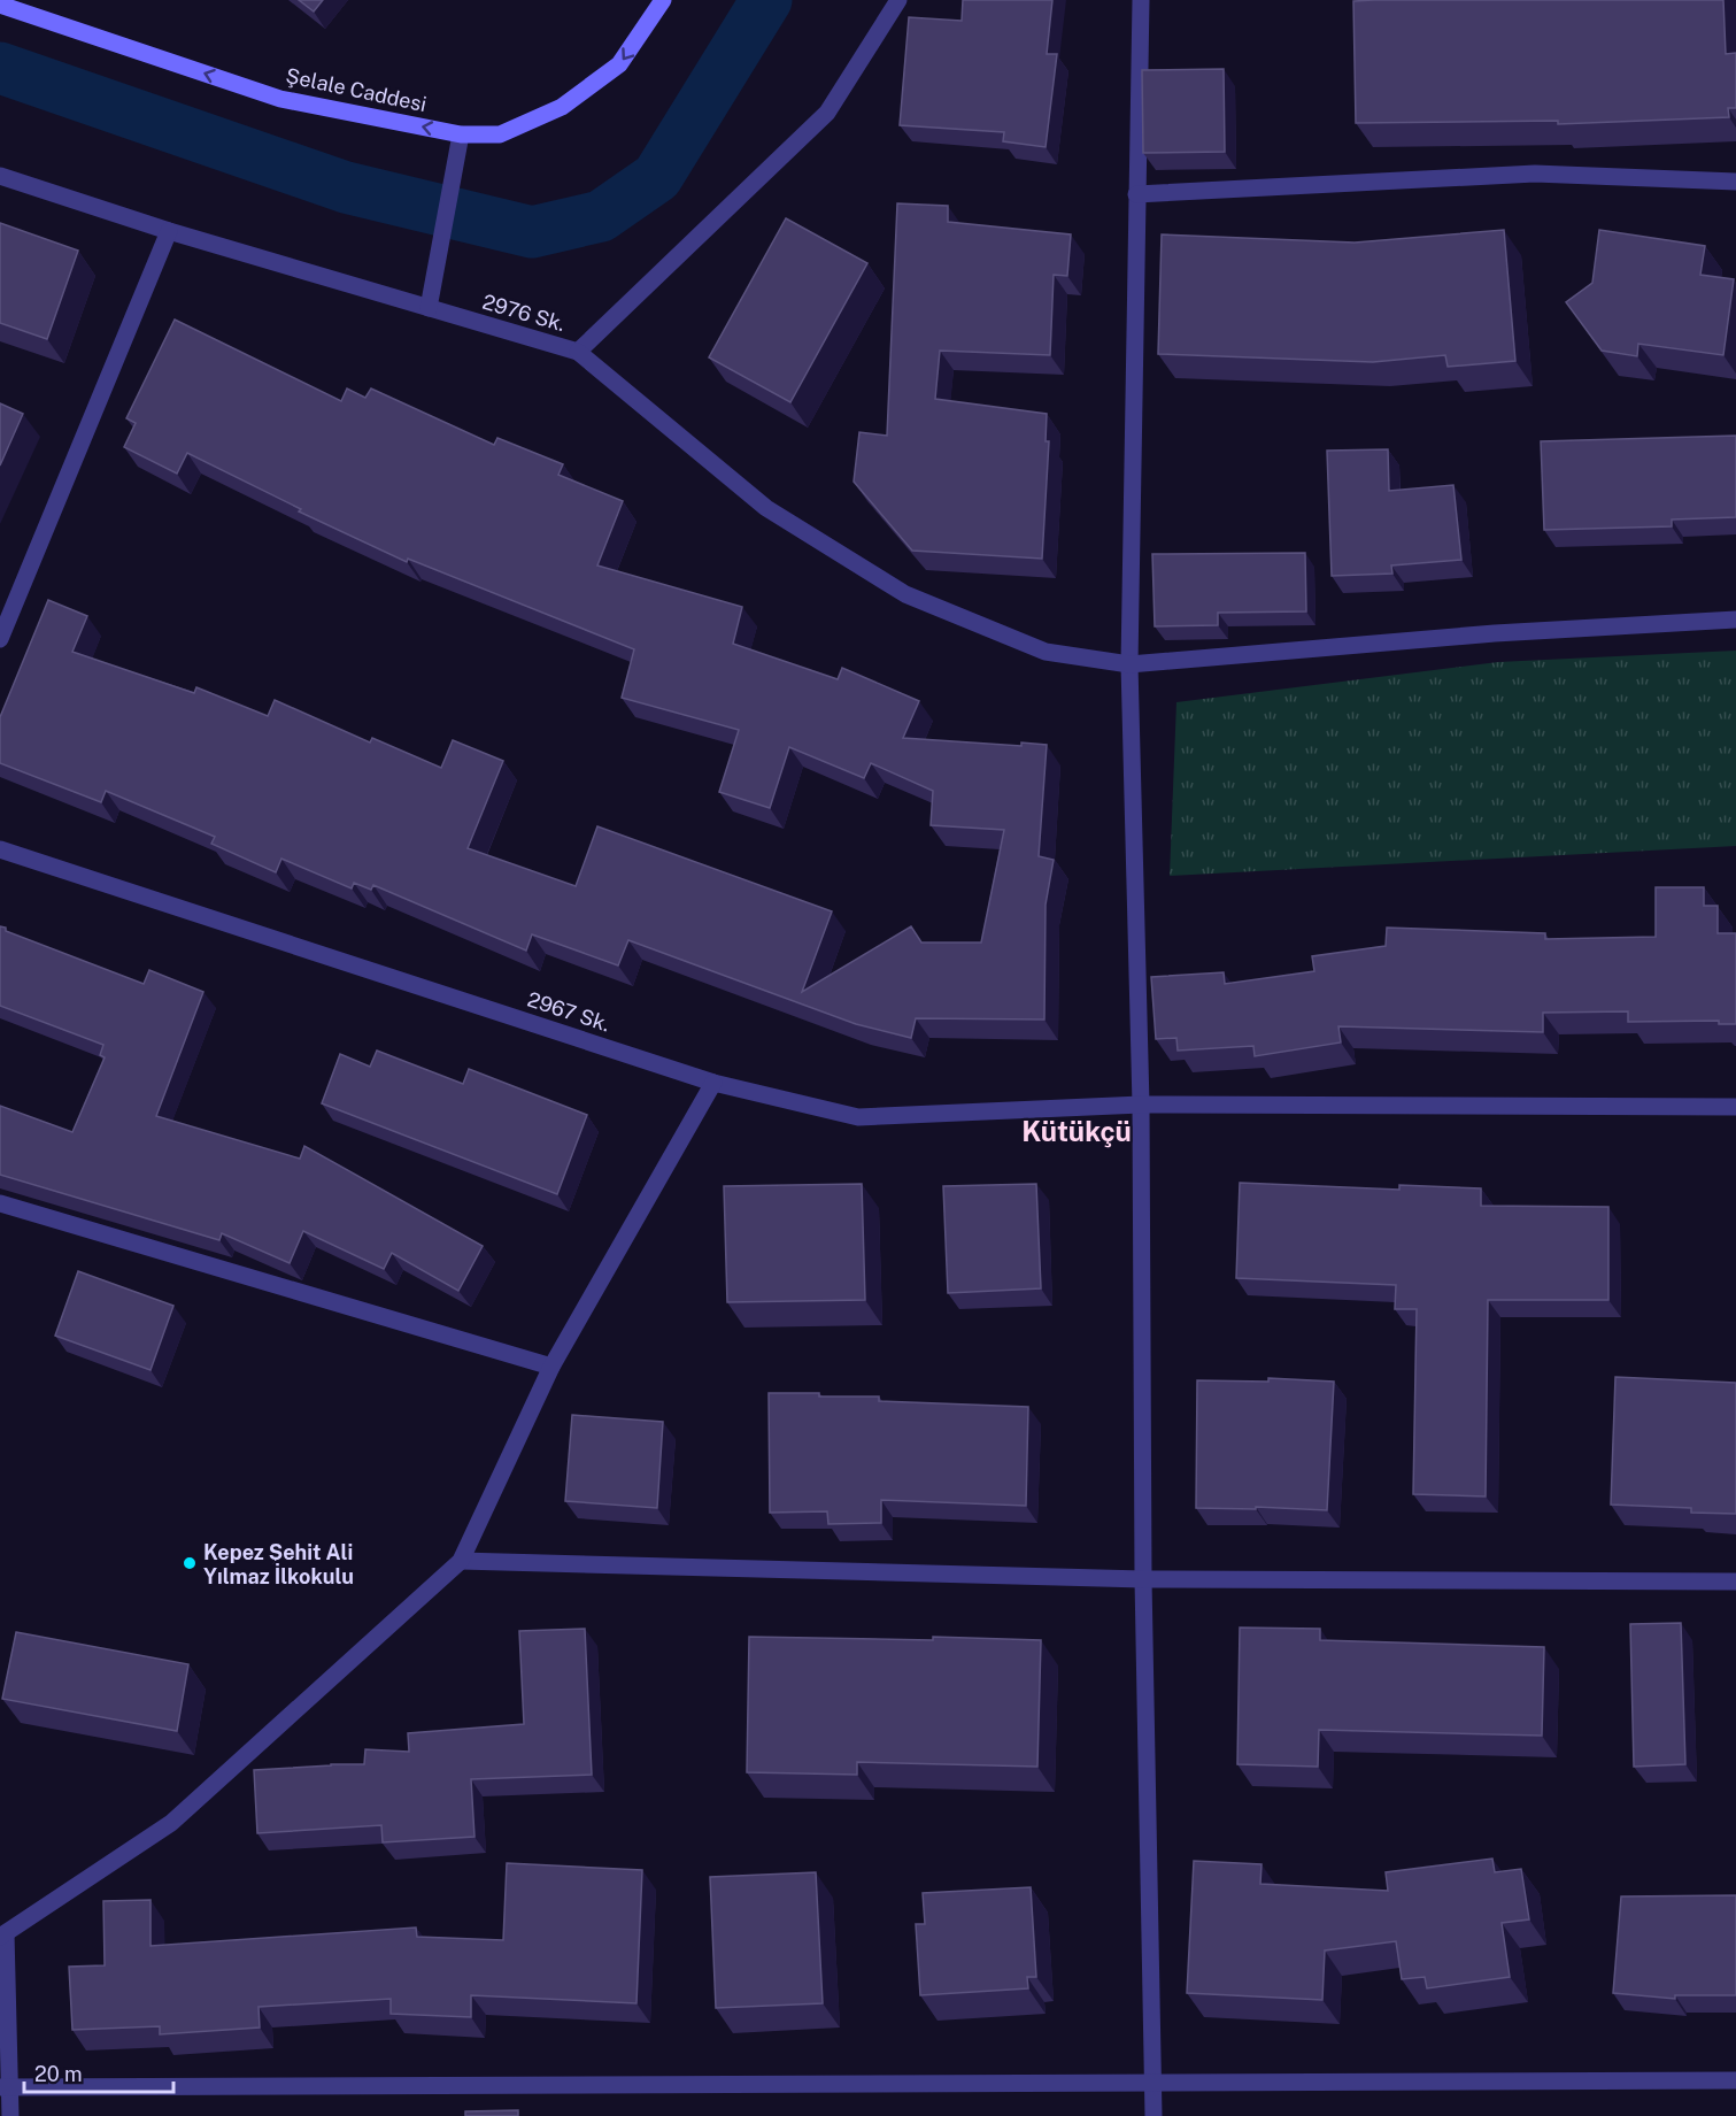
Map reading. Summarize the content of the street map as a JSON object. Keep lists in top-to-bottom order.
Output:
{
  "streets": {
    "street": ["Şelale Caddesi", "2976 Sk.", "2967 Sk."]
  },
  "one_way": ["Şelale Caddesi"],
  "districts": ["Kütükçü"],
  "places": ["Kepez Şehit Ali Yılmaz İlkokulu"],
  "scale_bar": "20 m"
}
